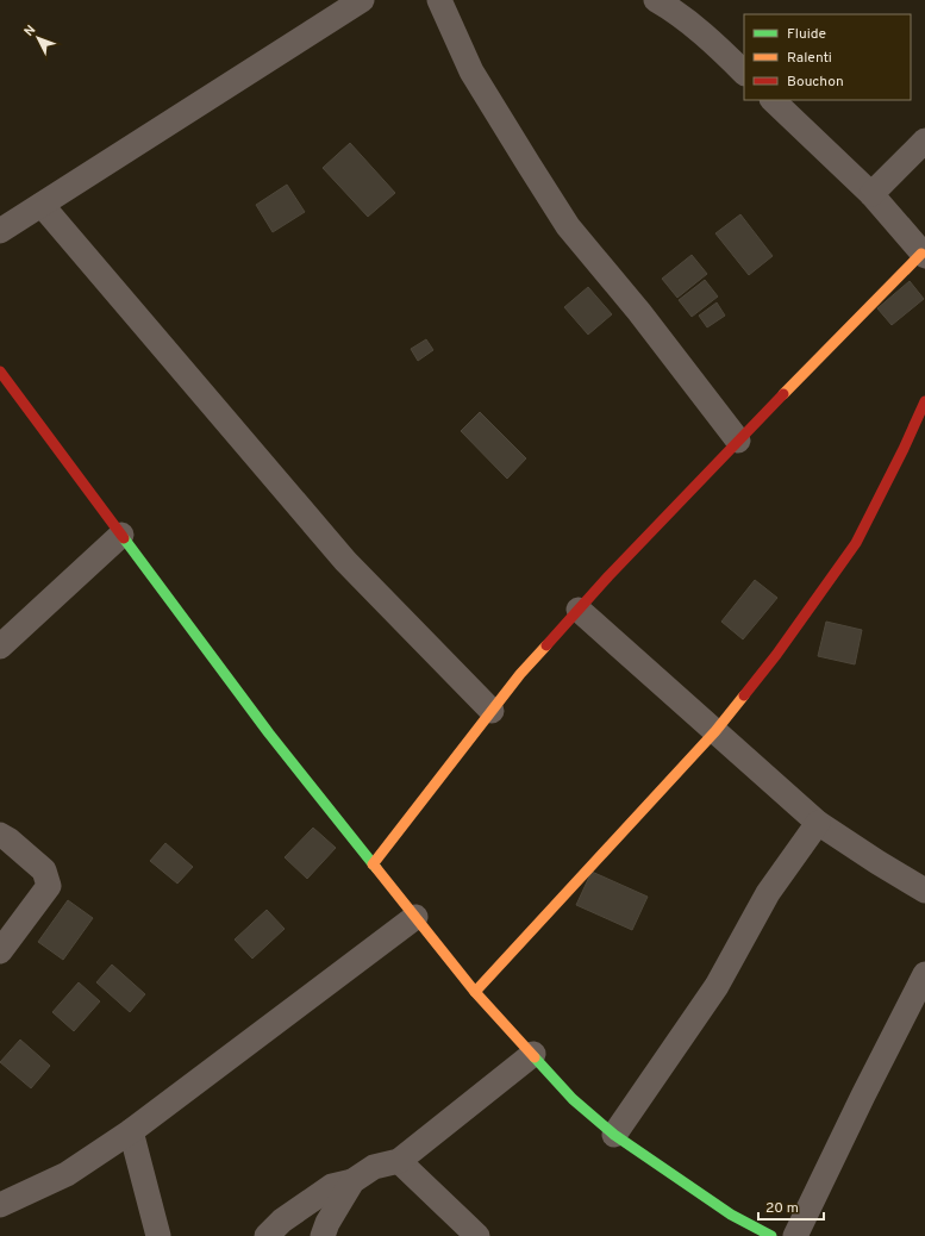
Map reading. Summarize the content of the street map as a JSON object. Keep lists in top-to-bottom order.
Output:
{
  "legend": ["Fluide", "Ralenti", "Bouchon"],
  "scale_bar": "20 m",
  "north": "top left"
}
